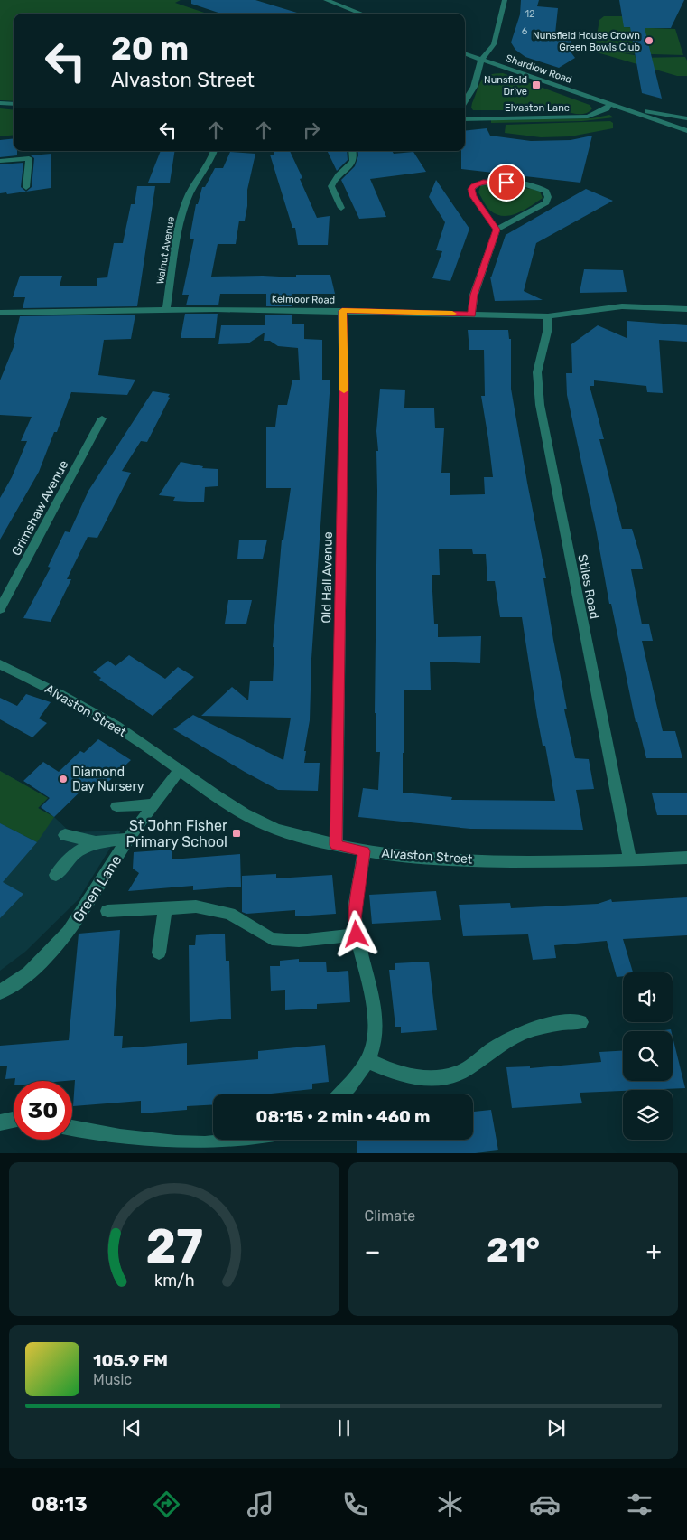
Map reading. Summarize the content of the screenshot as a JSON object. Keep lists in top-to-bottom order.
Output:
{
  "streets": {
    "street": [
      "Shardlow Road",
      "Elvaston Lane",
      "Walnut Avenue",
      "Kelmoor Road",
      "Grimshaw Avenue",
      "Old Hall Avenue",
      "Stiles Road",
      "Alvaston Street",
      "Green Lane"
    ]
  },
  "crossings": [
    ["Shardlow Road", "Elvaston Lane"],
    ["Walnut Avenue", "Kelmoor Road"],
    ["Kelmoor Road", "Old Hall Avenue"],
    ["Kelmoor Road", "Stiles Road"],
    ["Old Hall Avenue", "Alvaston Street"],
    ["Stiles Road", "Alvaston Street"],
    ["Alvaston Street", "Green Lane"]
  ],
  "places": {
    "other": ["Nunsfield House Crown Green Bowls Club", "Diamond Day Nursery"],
    "transit": ["Nunsfield Drive", "St John Fisher Primary School"]
  },
  "house_numbers": ["12", "6"],
  "page": {
    "turn": ["20 m", "Alvaston Street"],
    "limit": "30",
    "trip": "08:15 · 2 min · 460 m",
    "tile": "Climate",
    "heat": ["−", "21°", "+"],
    "song": ["105.9 FM", "Music"],
    "tabs": "08:13",
    "gauge": ["27", "km/h"]
  }
}
